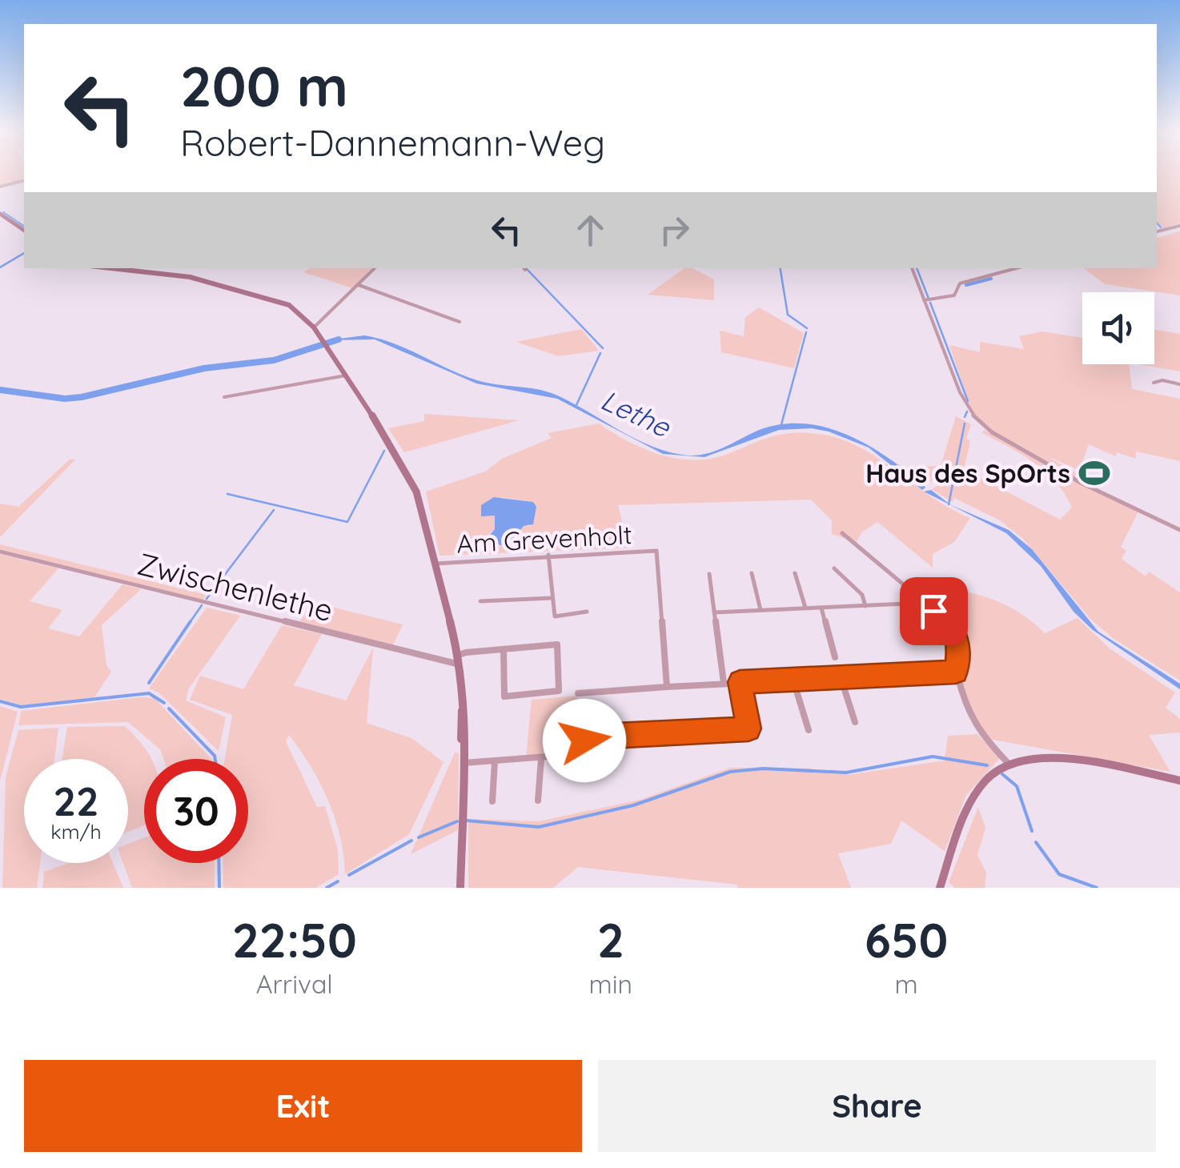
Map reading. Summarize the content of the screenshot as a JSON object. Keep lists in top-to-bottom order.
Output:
{
  "streets": {
    "street": ["Am Grevenholt", "Zwischenlethe"]
  },
  "water": ["Lethe"],
  "places": {
    "sports": ["Haus des SpOrts"]
  },
  "page": {
    "turn": ["200 m", "Robert-Dannemann-Weg"],
    "speed": "22 km/h",
    "limit": "30",
    "eta": [
      "22:50",
      "Arrival",
      "2",
      "min",
      "650",
      "m"
    ],
    "buttons": ["Exit", "Share"]
  }
}
